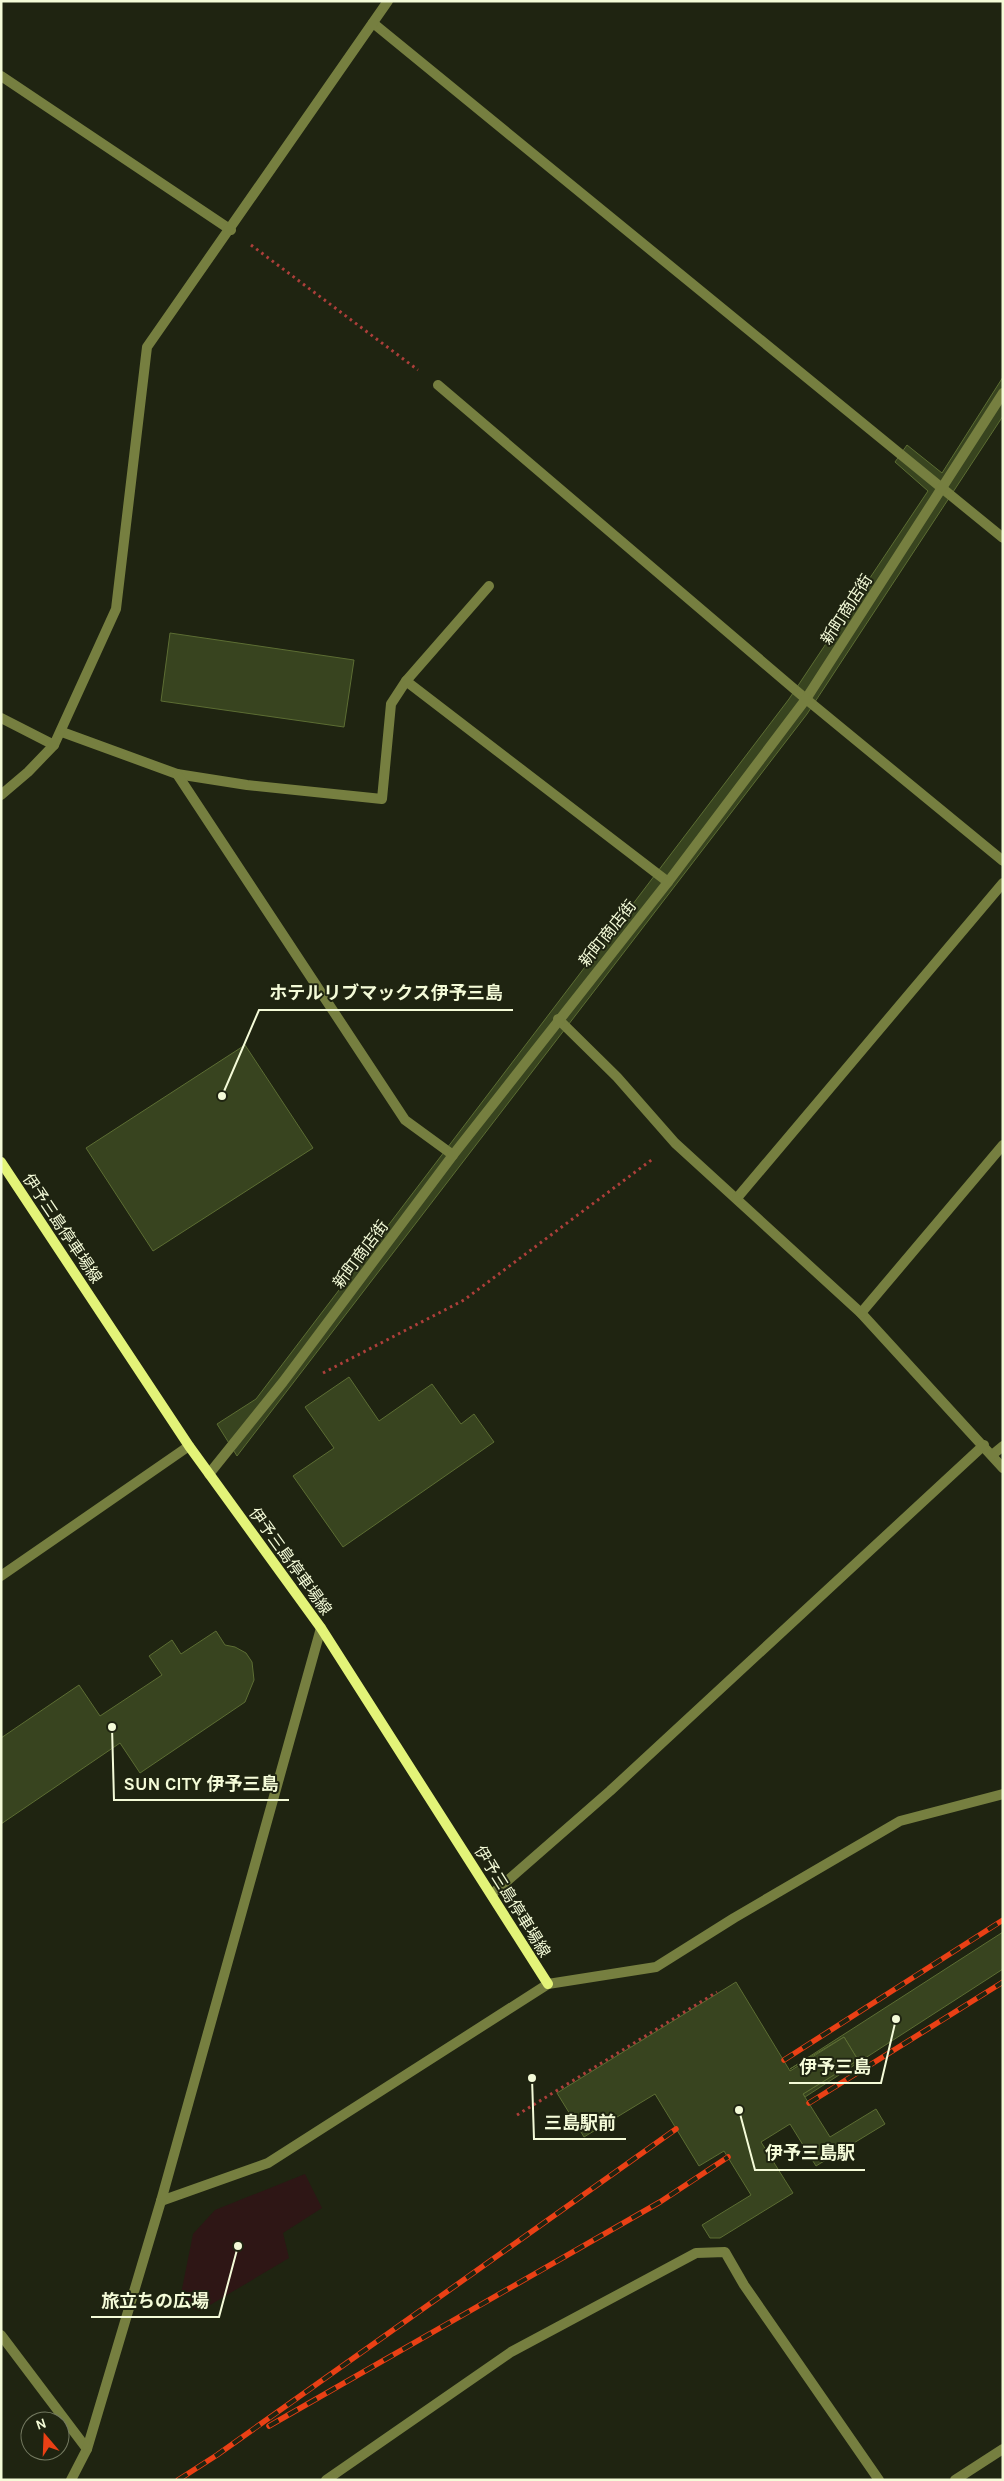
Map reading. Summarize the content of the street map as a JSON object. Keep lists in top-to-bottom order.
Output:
{
  "streets": {
    "main road": ["伊予三島停車場線"],
    "street": ["新町商店街"]
  },
  "crossings": [
    ["新町商店街", "伊予三島停車場線"]
  ],
  "places": [
    "ホテルリブマックス伊予三島",
    "SUN CITY 伊予三島",
    "伊予三島",
    "三島駅前",
    "伊予三島駅",
    "旅立ちの広場"
  ],
  "north": "top"
}
